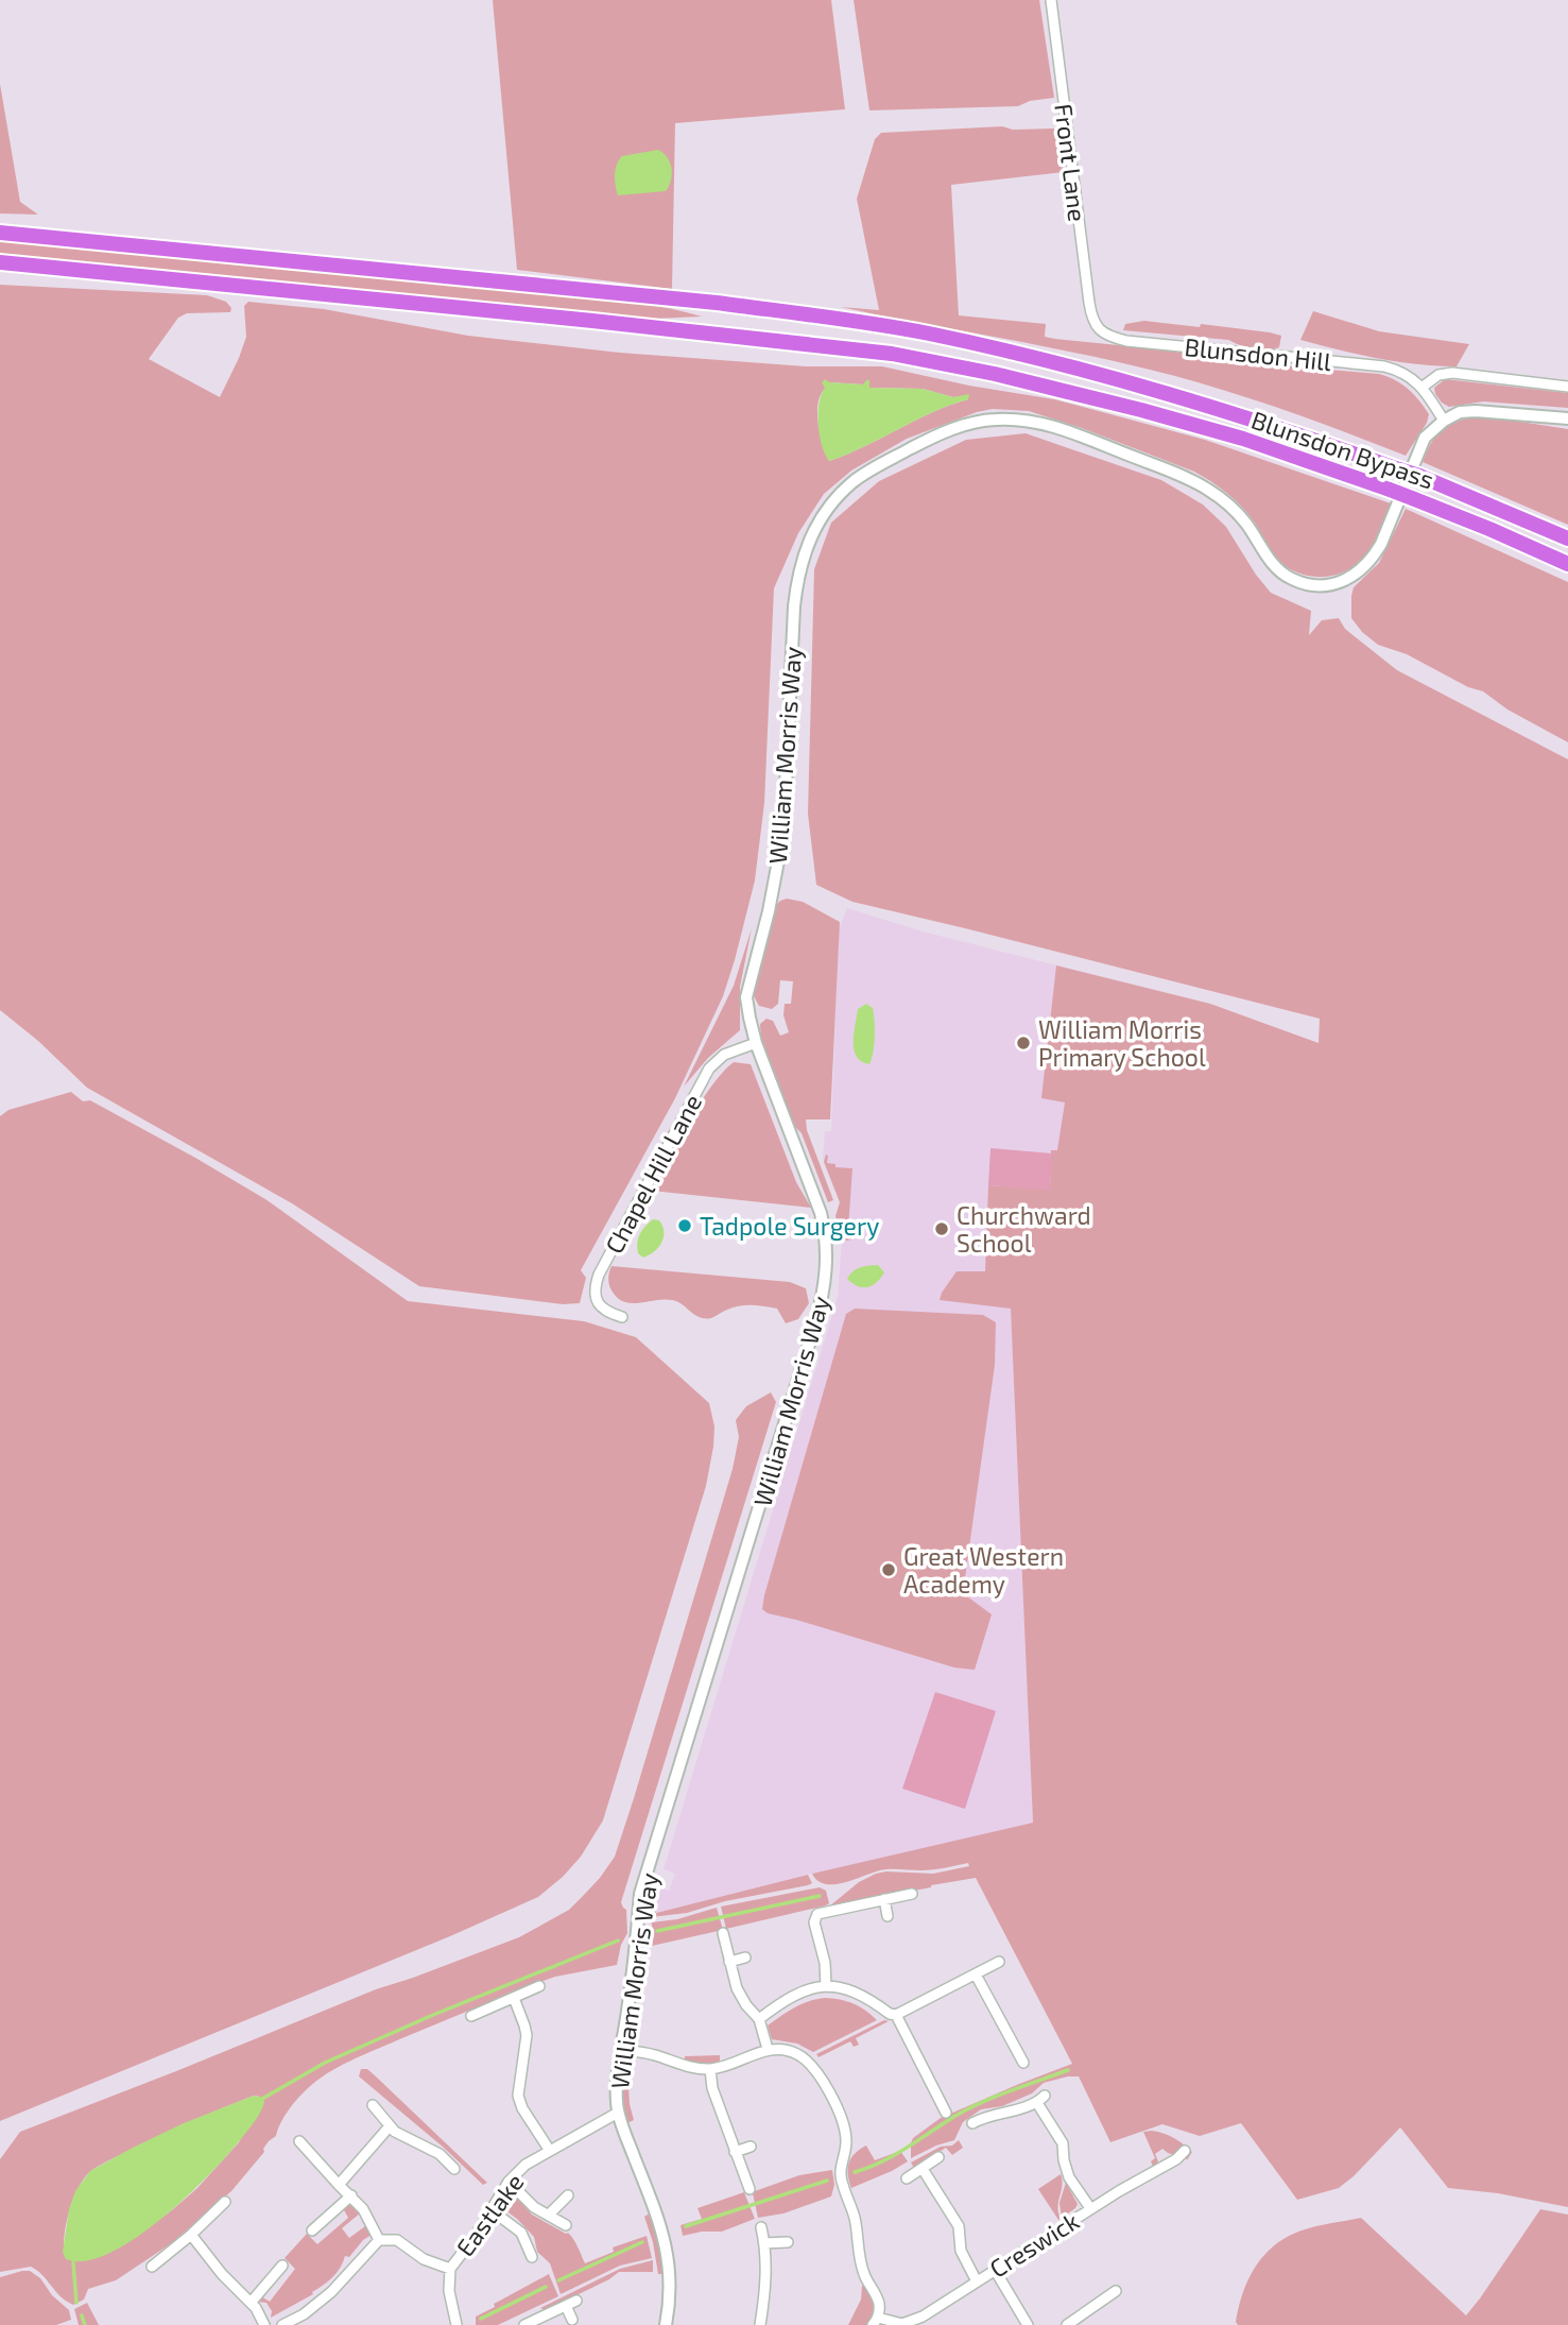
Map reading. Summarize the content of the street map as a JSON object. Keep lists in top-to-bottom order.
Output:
{
  "streets": {
    "highway": ["Blunsdon Bypass"],
    "street": [
      "Front Lane",
      "Blunsdon Hill",
      "William Morris Way",
      "Chapel Hill Lane",
      "Eastlake",
      "Creswick"
    ]
  },
  "crossings": [
    ["Front Lane", "Blunsdon Hill"],
    ["Blunsdon Hill", "William Morris Way"],
    ["William Morris Way", "Chapel Hill Lane"],
    ["William Morris Way", "Eastlake"]
  ],
  "places": [
    "William Morris Primary School",
    "Tadpole Surgery",
    "Churchward School",
    "Great Western Academy"
  ]
}
